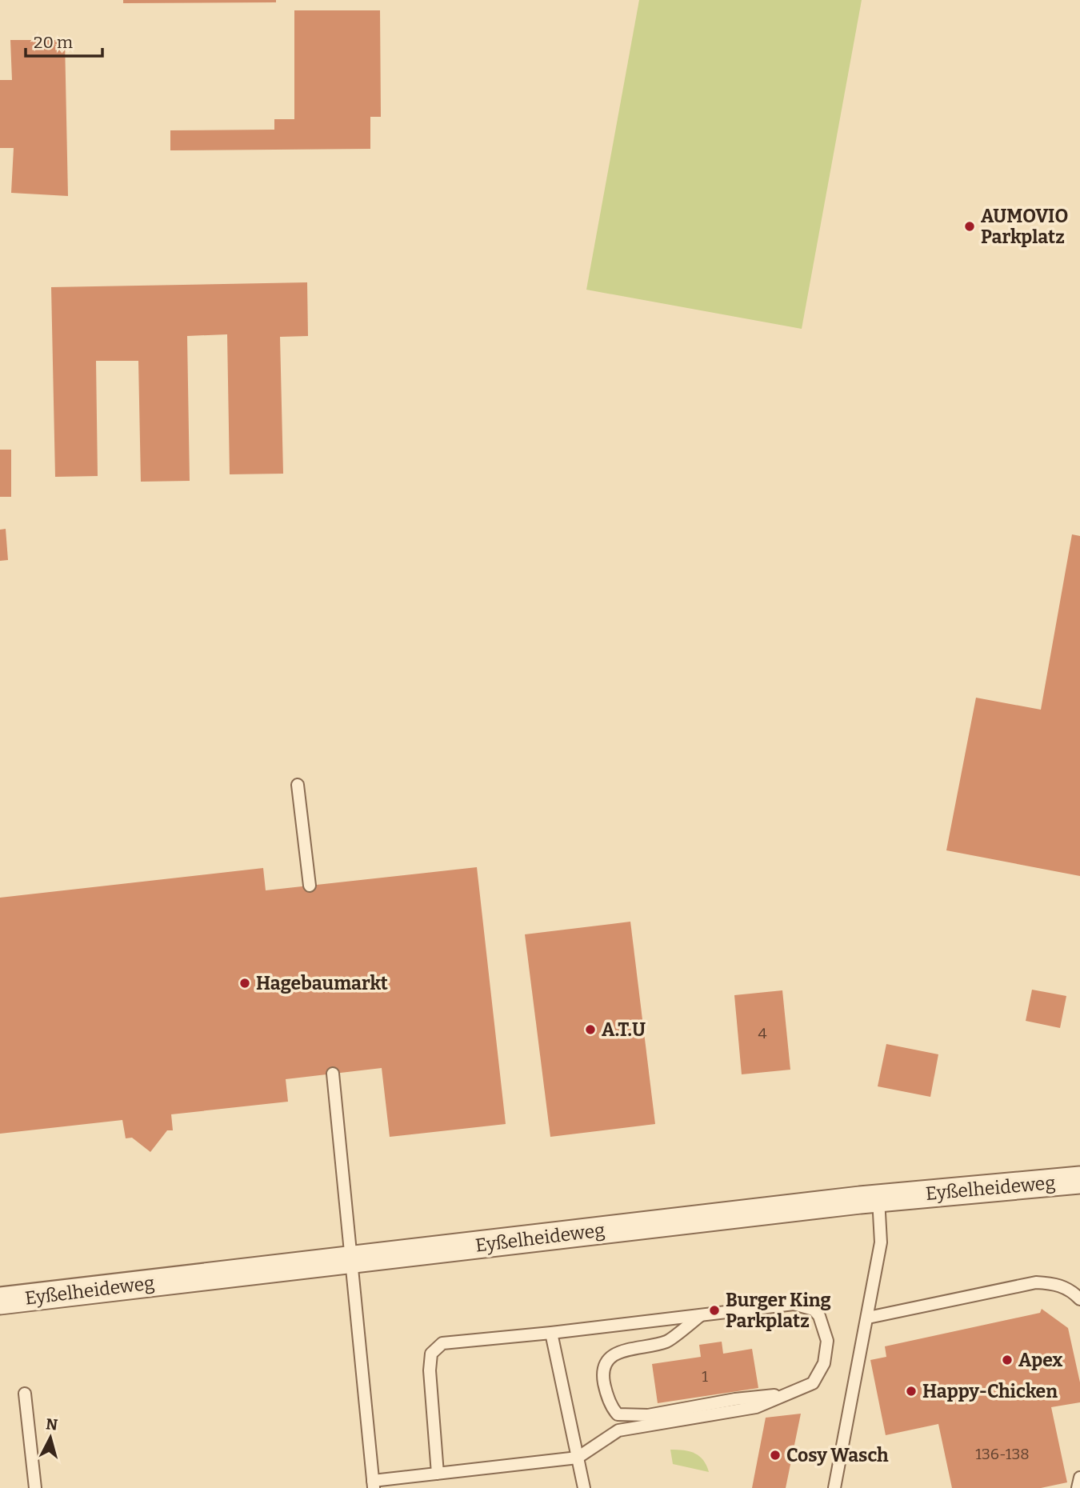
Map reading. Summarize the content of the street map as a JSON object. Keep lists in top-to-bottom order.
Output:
{
  "streets": {
    "street": ["Eyßelheideweg"]
  },
  "places": [
    "AUMOVIO Parkplatz",
    "Hagebaumarkt",
    "A.T.U",
    "Burger King Parkplatz",
    "Apex",
    "Happy-Chicken",
    "Cosy Wasch"
  ],
  "house_numbers": ["4", "1", "136-138"],
  "scale_bar": "20 m",
  "north": "top"
}
